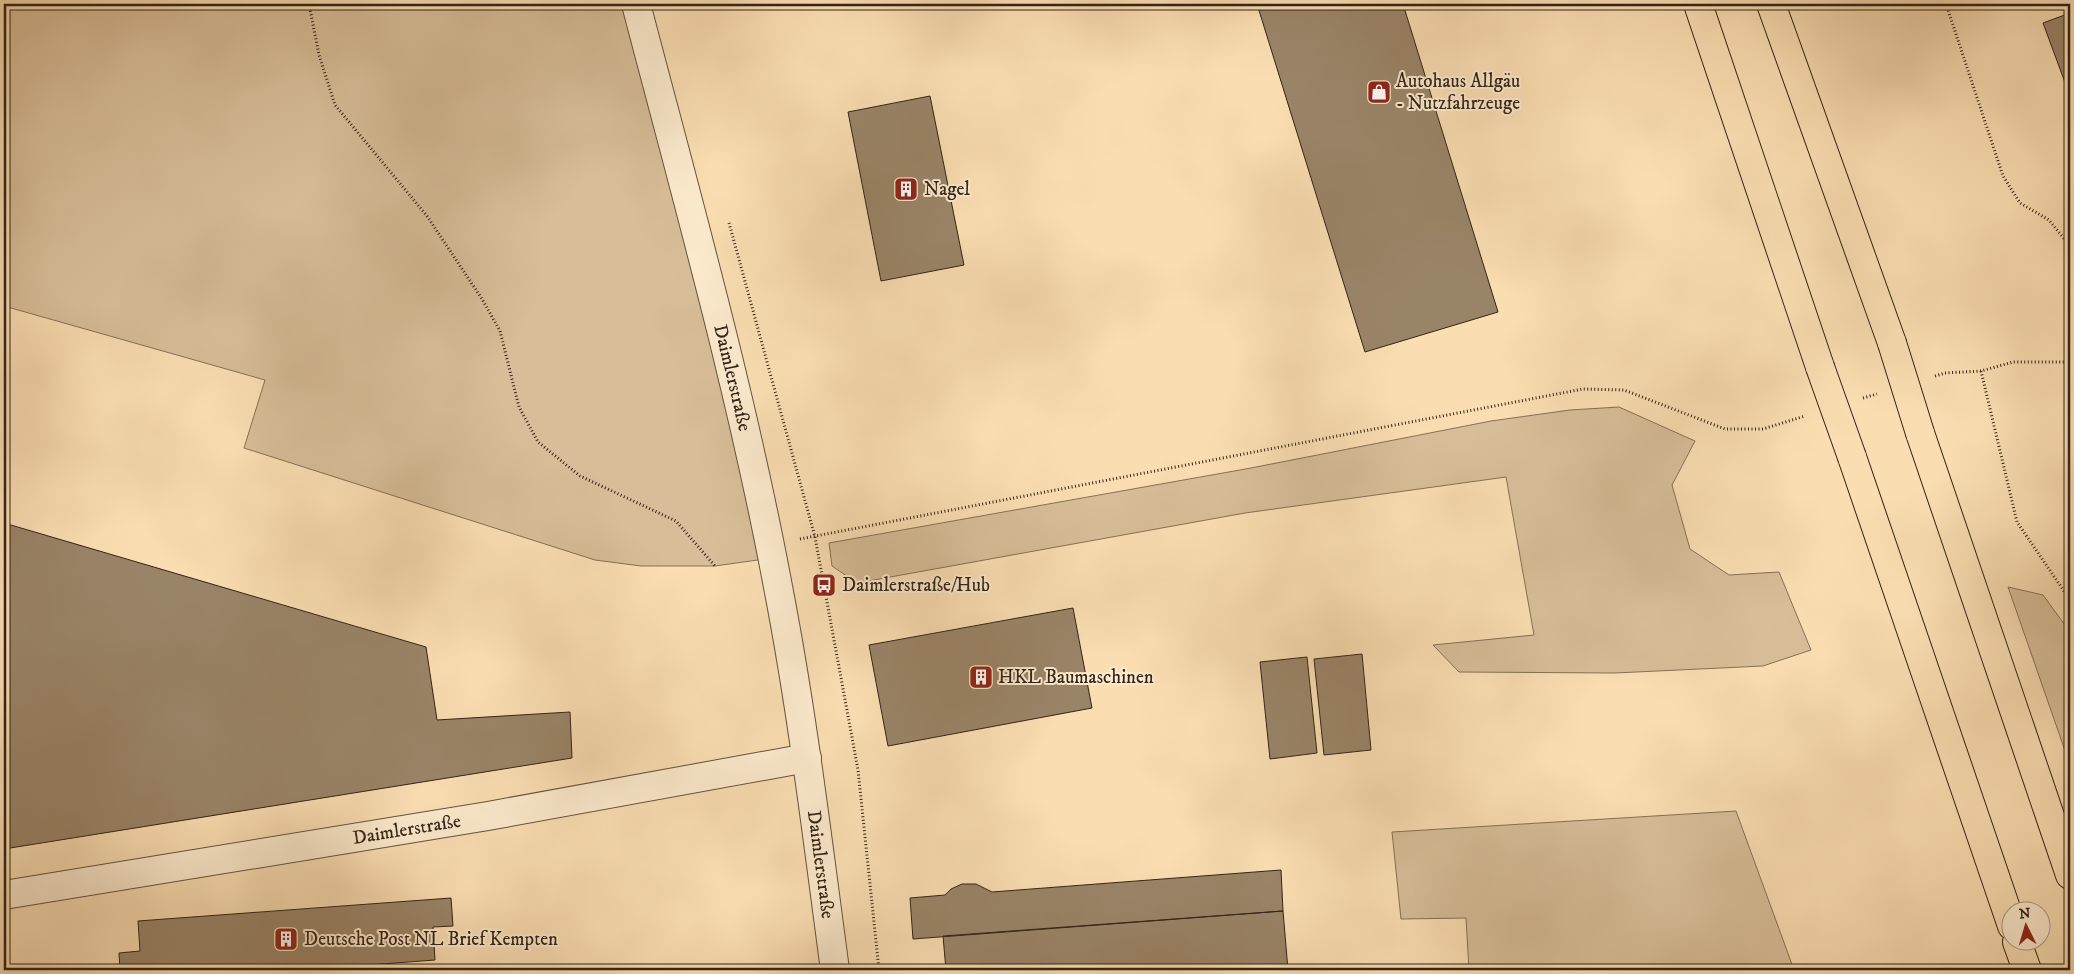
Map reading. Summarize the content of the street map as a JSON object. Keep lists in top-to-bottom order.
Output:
{
  "streets": {
    "street": ["Daimlerstraße"]
  },
  "places": {
    "shop": ["Autohaus Allgäu - Nutzfahrzeuge"],
    "building": ["Nagel", "HKL Baumaschinen", "Deutsche Post NL Brief Kempten"],
    "bus stop": ["Daimlerstraße/Hub"]
  },
  "north": "top"
}
